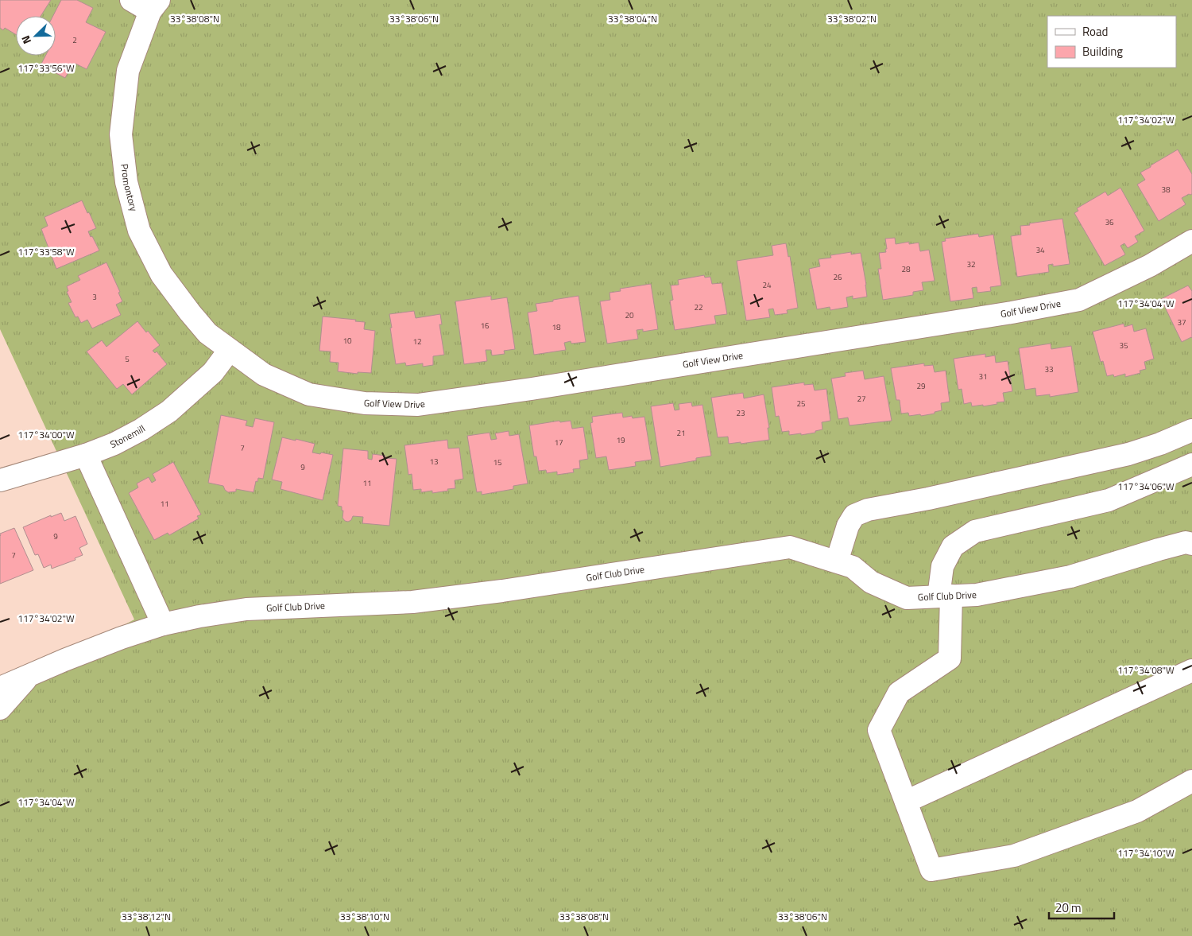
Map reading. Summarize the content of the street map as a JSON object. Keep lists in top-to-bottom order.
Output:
{
  "streets": {
    "street": [
      "Promontory",
      "Golf View Drive",
      "Stonemill",
      "Golf Club Drive"
    ]
  },
  "crossings": [
    ["Promontory", "Golf View Drive"],
    ["Promontory", "Stonemill"],
    ["Golf View Drive", "Stonemill"]
  ],
  "house_numbers": [
    "2",
    "38",
    "36",
    "34",
    "32",
    "28",
    "26",
    "24",
    "3",
    "22",
    "20",
    "37",
    "16",
    "18",
    "10",
    "12",
    "35",
    "5",
    "33",
    "31",
    "29",
    "27",
    "25",
    "23",
    "21",
    "19",
    "17",
    "7",
    "13",
    "15",
    "9",
    "11",
    "11",
    "9",
    "7"
  ],
  "legend": ["Road", "Building"],
  "scale_bar": "20 m",
  "north": "bottom left",
  "coordinates": [
    "33°38'08\"N",
    "33°38'06\"N",
    "33°38'04\"N",
    "33°38'02\"N",
    "117°33'56\"W",
    "117°34'02\"W",
    "117°33'58\"W",
    "117°34'04\"W",
    "117°34'00\"W",
    "117°34'06\"W",
    "117°34'08\"W",
    "117°34'10\"W",
    "33°38'12\"N",
    "33°38'10\"N"
  ]
}
